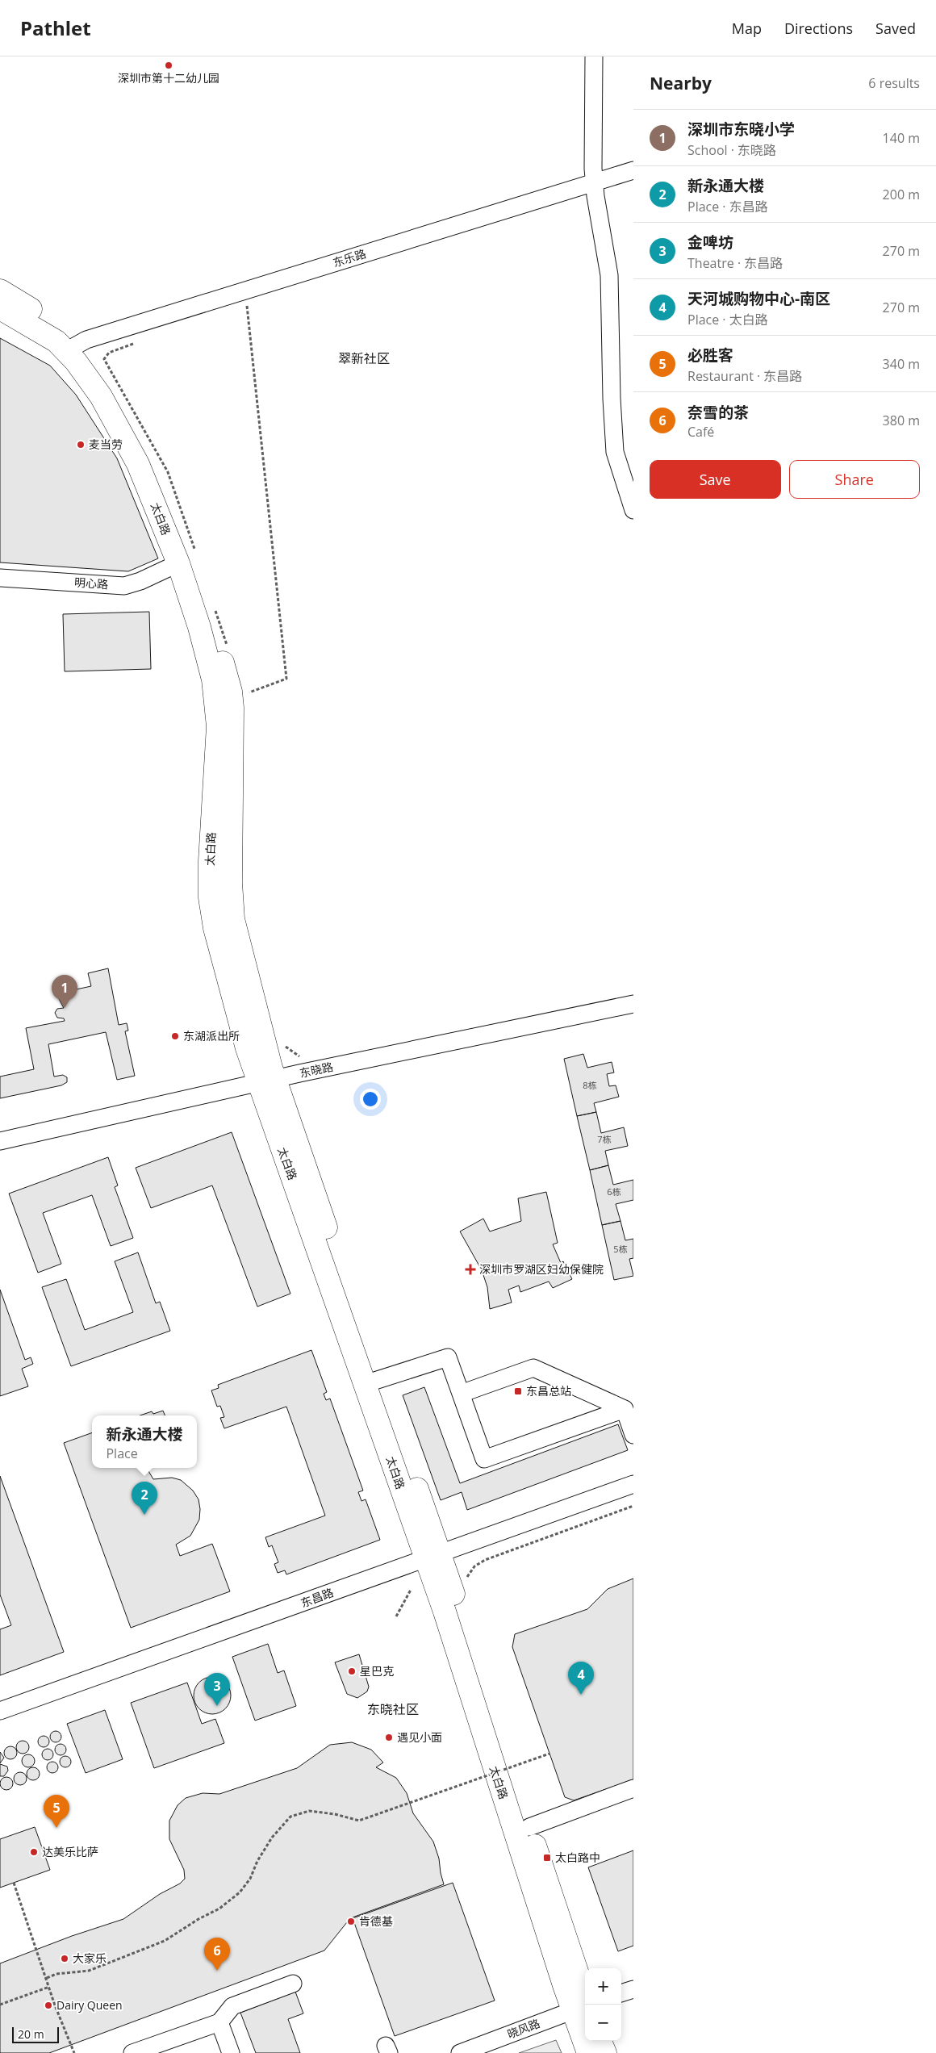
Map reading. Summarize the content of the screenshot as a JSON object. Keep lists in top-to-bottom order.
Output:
{
  "streets": {
    "main road": ["太白路"],
    "street": [
      "东乐路",
      "明心路",
      "东晓路",
      "东昌路",
      "晓风路"
    ]
  },
  "crossings": [
    ["东乐路", "太白路"],
    ["太白路", "明心路"],
    ["太白路", "东晓路"],
    ["太白路", "东昌路"],
    ["太白路", "晓风路"]
  ],
  "districts": ["翠新社区", "东晓社区"],
  "places": {
    "other": [
      "深圳市第十二幼儿园",
      "麦当劳",
      "东湖派出所",
      "星巴克",
      "遇见小面",
      "达美乐比萨",
      "肯德基",
      "大家乐",
      "Dairy Queen"
    ],
    "health": ["深圳市罗湖区妇幼保健院"],
    "transit": ["东昌总站", "太白路中"]
  },
  "house_numbers": [
    "8栋",
    "7栋",
    "6栋",
    "5栋"
  ],
  "scale_bar": "20 m",
  "page": {
    "header": "Pathlet",
    "nav": ["Map", "Directions", "Saved"],
    "heading": ["Nearby", "6 results"],
    "list": [
      {
        "mark": "1",
        "name": "深圳市东晓小学",
        "note": "School · 东晓路",
        "value": "140 m"
      },
      {
        "mark": "2",
        "name": "新永通大楼",
        "note": "Place · 东昌路",
        "value": "200 m"
      },
      {
        "mark": "3",
        "name": "金啤坊",
        "note": "Theatre · 东昌路",
        "value": "270 m"
      },
      {
        "mark": "4",
        "name": "天河城购物中心-南区",
        "note": "Place · 太白路",
        "value": "270 m"
      },
      {
        "mark": "5",
        "name": "必胜客",
        "note": "Restaurant · 东昌路",
        "value": "340 m"
      },
      {
        "mark": "6",
        "name": "奈雪的茶",
        "note": "Café",
        "value": "380 m"
      }
    ],
    "buttons": ["Save", "Share"],
    "pins": [
      "1",
      "2",
      "4",
      "3",
      "5",
      "6"
    ],
    "popup": ["新永通大楼", "Place"],
    "map_buttons": ["+", "−"],
    "scale": "20 m"
  }
}
